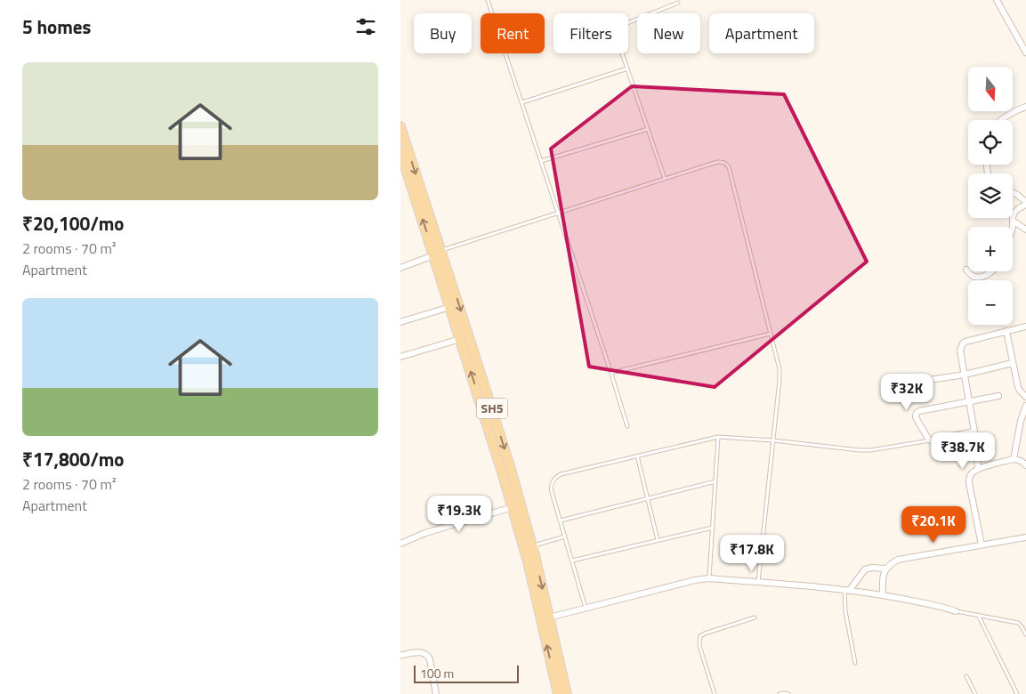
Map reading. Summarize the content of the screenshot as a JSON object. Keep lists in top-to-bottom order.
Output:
{
  "streets": {
    "main road": ["SH5"]
  },
  "scale_bar": "100 m",
  "north": "bottom",
  "page": {
    "heading": "5 homes",
    "chip": [
      "Buy",
      "Rent",
      "Filters",
      "New",
      "Apartment"
    ],
    "list": [
      {
        "name": "₹20,100/mo",
        "note": "2 rooms · 70 m² · Apartment"
      },
      {
        "name": "₹17,800/mo",
        "note": "2 rooms · 70 m² · Apartment"
      }
    ],
    "map_buttons": ["+", "−"],
    "price": [
      "₹32K",
      "₹38.7K",
      "₹19.3K",
      "₹20.1K",
      "₹17.8K"
    ],
    "scale": "100 m"
  }
}
